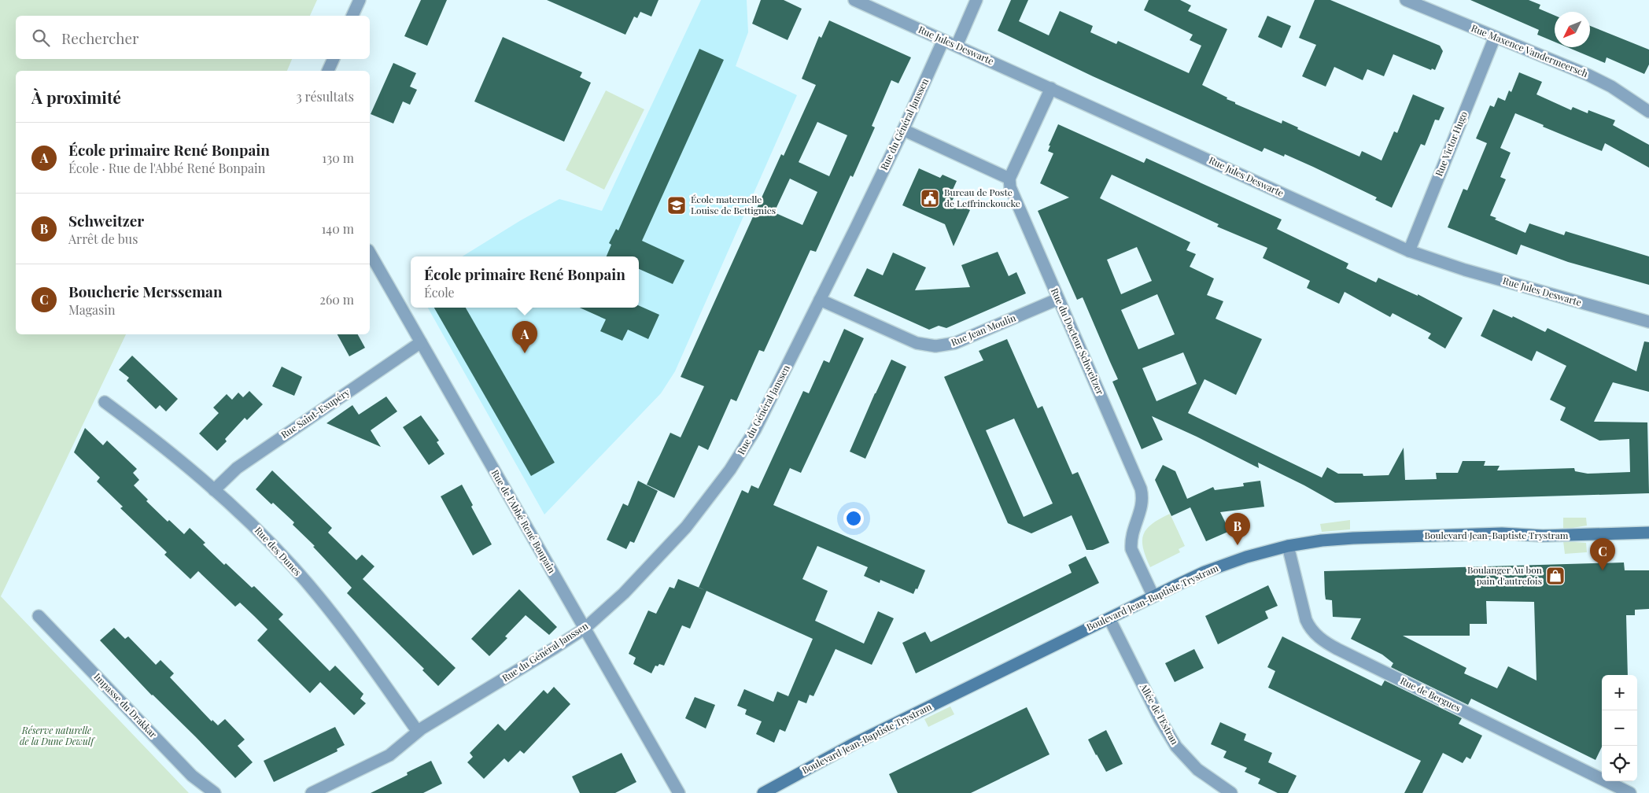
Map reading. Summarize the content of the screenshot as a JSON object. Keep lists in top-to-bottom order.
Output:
{
  "streets": {
    "street": [
      "Rue Jules Deswarte",
      "Rue Maxence Vandermeersch",
      "Rue du Général Janssen",
      "Rue Victor Hugo",
      "Rue Jean Moulin",
      "Rue du Docteur Schweitzer",
      "Rue Saint-Exupéry",
      "Rue de l'Abbé René Bonpain",
      "Boulevard Jean-Baptiste Trystram",
      "Rue des Dunes",
      "Rue de Bergues",
      "Impasse du Drakkar",
      "Allée de l'Estran"
    ]
  },
  "crossings": [
    ["Rue Jules Deswarte", "Rue du Général Janssen"],
    ["Rue Jules Deswarte", "Rue Victor Hugo"],
    ["Rue Maxence Vandermeersch", "Rue Victor Hugo"],
    ["Rue du Général Janssen", "Rue Jean Moulin"],
    ["Rue du Général Janssen", "Rue de l'Abbé René Bonpain"],
    ["Rue du Général Janssen", "Rue des Dunes"],
    ["Rue Jean Moulin", "Rue du Docteur Schweitzer"],
    ["Rue du Docteur Schweitzer", "Boulevard Jean-Baptiste Trystram"],
    ["Rue Saint-Exupéry", "Rue de l'Abbé René Bonpain"],
    ["Rue Saint-Exupéry", "Rue des Dunes"],
    ["Boulevard Jean-Baptiste Trystram", "Rue de Bergues"],
    ["Boulevard Jean-Baptiste Trystram", "Allée de l'Estran"]
  ],
  "parks": ["Réserve naturelle de la Dune Dewulf"],
  "places": {
    "public building": ["Bureau de Poste de Leffrinckoucke"],
    "school or university": ["École maternelle Louise de Bettignies"],
    "shop": ["Boulanger Au bon pain d'autrefois"]
  },
  "north": "bottom left",
  "page": {
    "search": "Rechercher",
    "heading": ["À proximité", "3 résultats"],
    "list": [
      {
        "mark": "A",
        "name": "École primaire René Bonpain",
        "note": "École · Rue de l'Abbé René Bonpain",
        "value": "130 m"
      },
      {
        "mark": "B",
        "name": "Schweitzer",
        "note": "Arrêt de bus",
        "value": "140 m"
      },
      {
        "mark": "C",
        "name": "Boucherie Mersseman",
        "note": "Magasin",
        "value": "260 m"
      }
    ],
    "popup": ["École primaire René Bonpain", "École"],
    "pins": ["A", "B", "C"],
    "map_buttons": ["+", "−"]
  }
}
